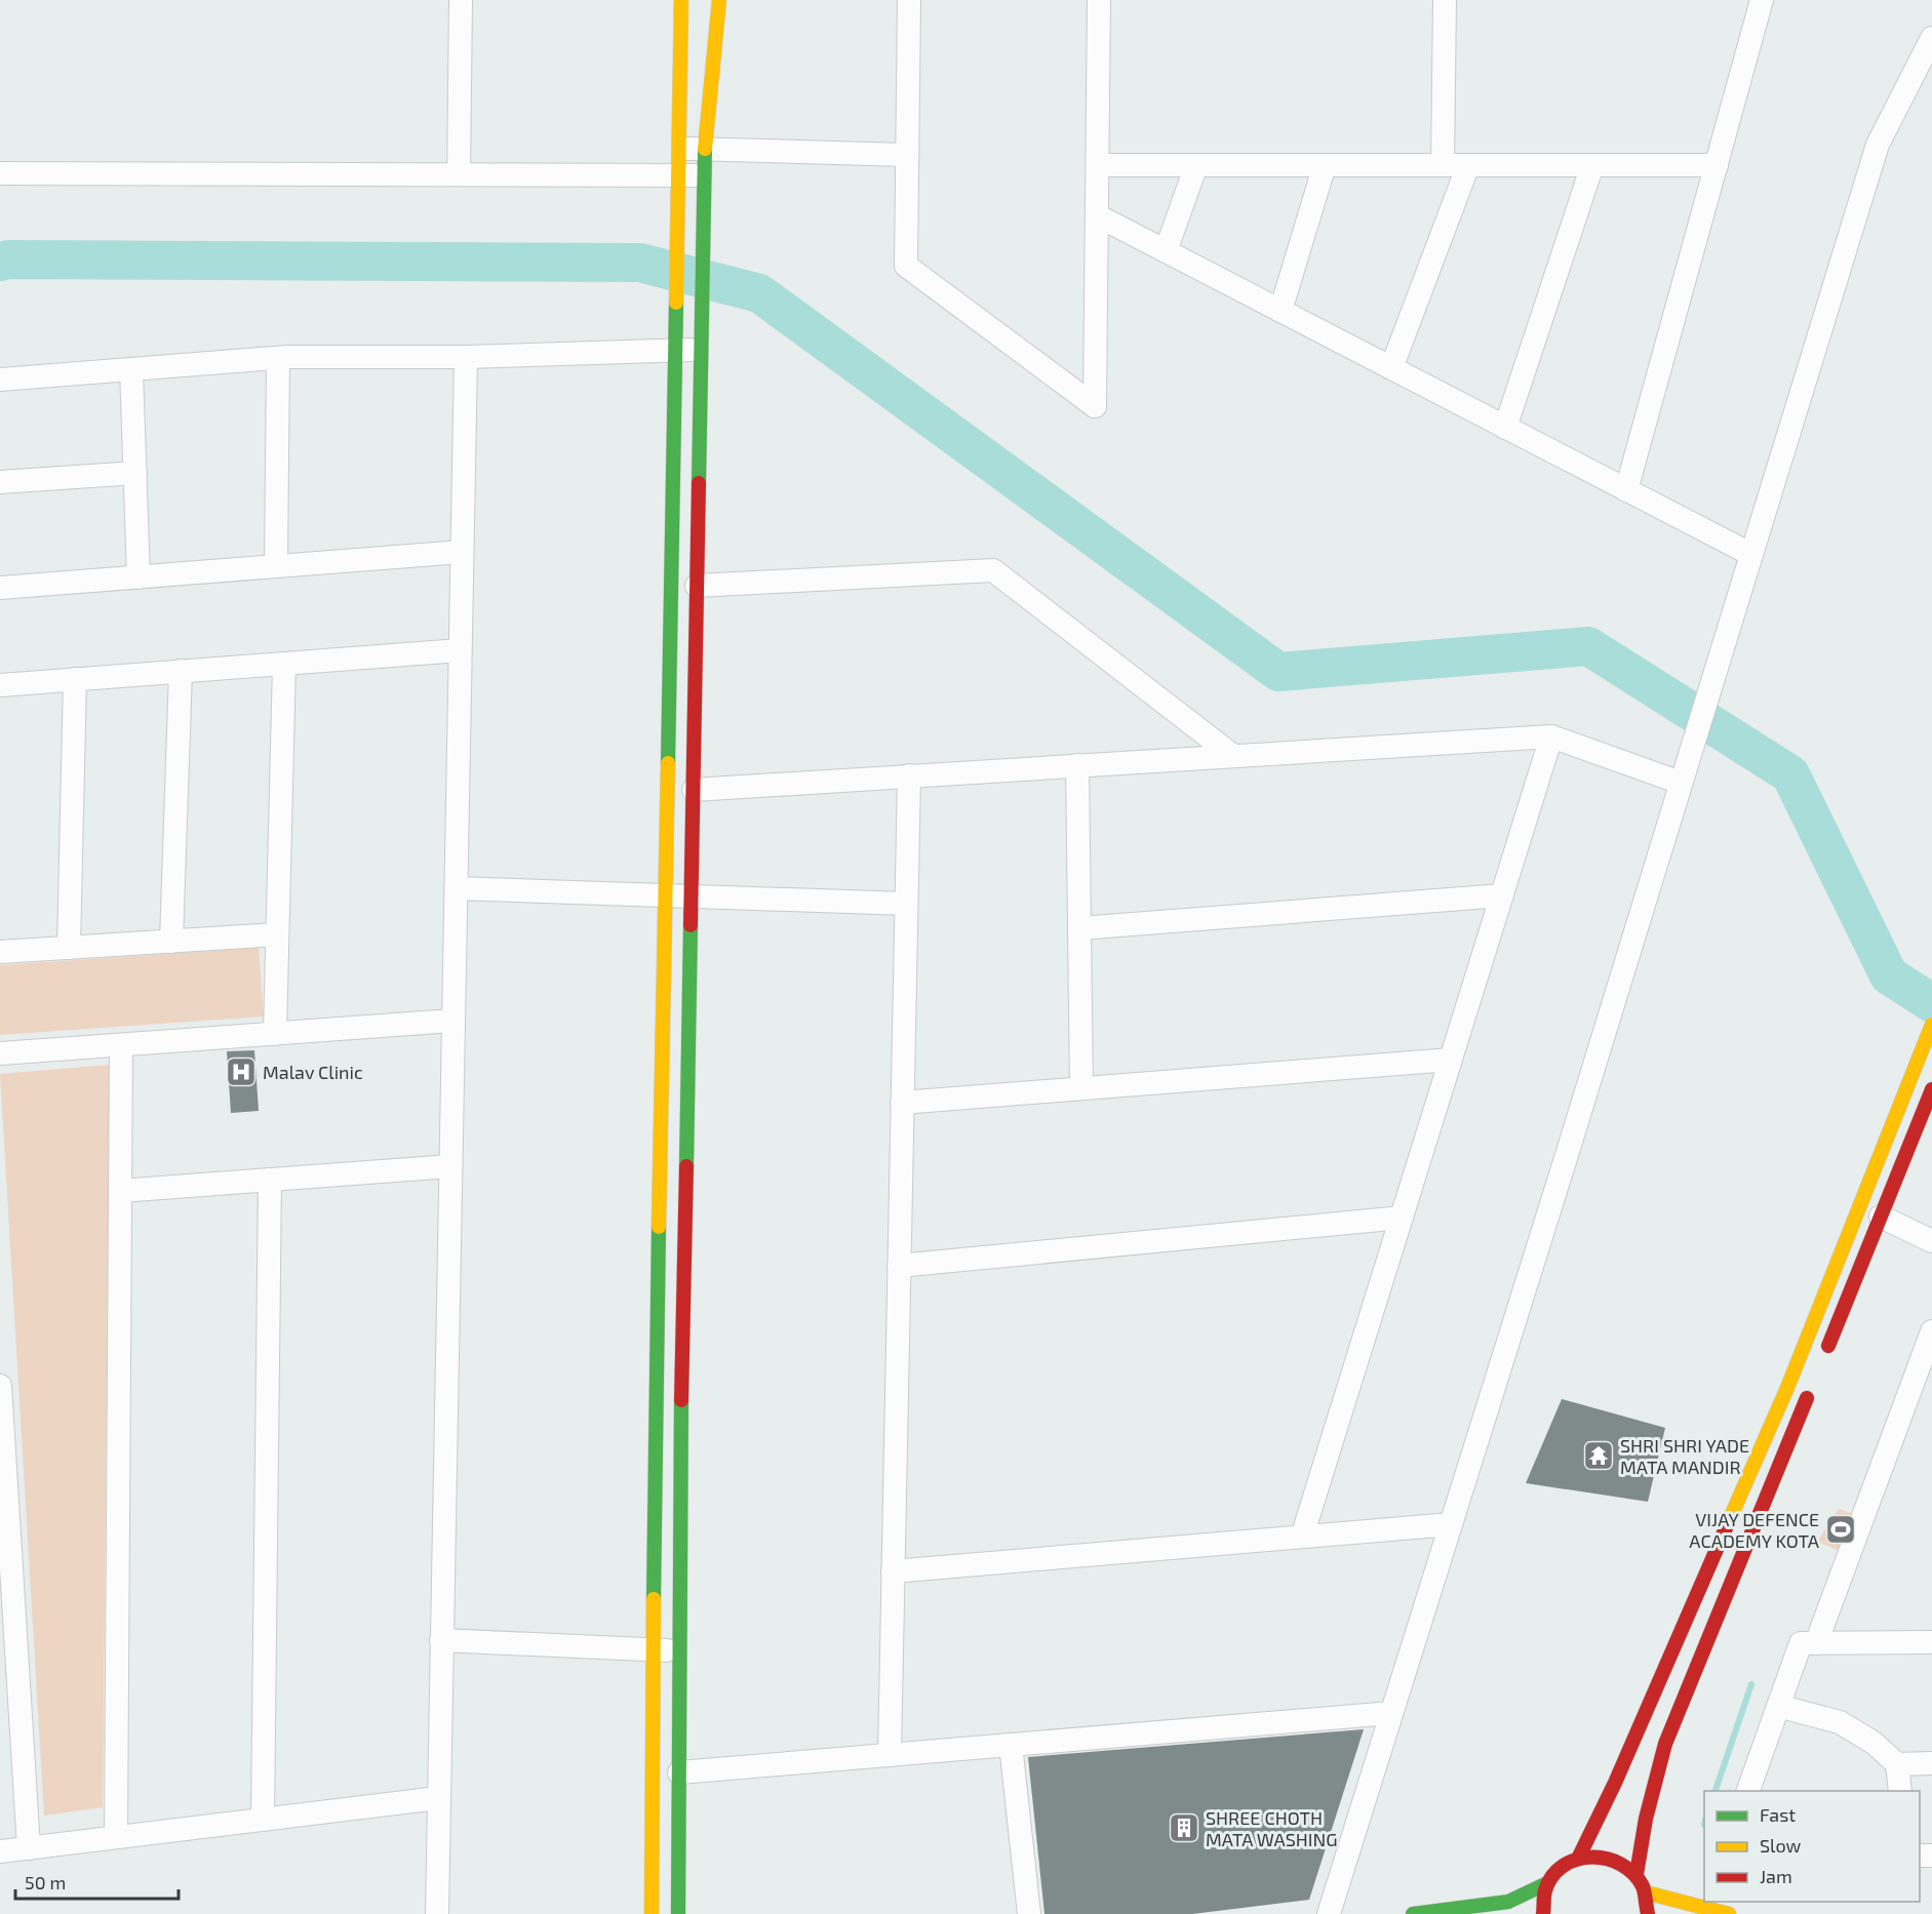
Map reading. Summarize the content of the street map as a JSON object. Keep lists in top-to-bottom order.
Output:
{
  "places": {
    "hospital": ["Malav Clinic"],
    "temple": ["SHRI SHRI YADE MATA MANDIR"],
    "sports": ["VIJAY DEFENCE ACADEMY KOTA"],
    "building": ["SHREE CHOTH MATA WASHING"]
  },
  "legend": ["Fast", "Slow", "Jam"],
  "scale_bar": "50 m"
}
